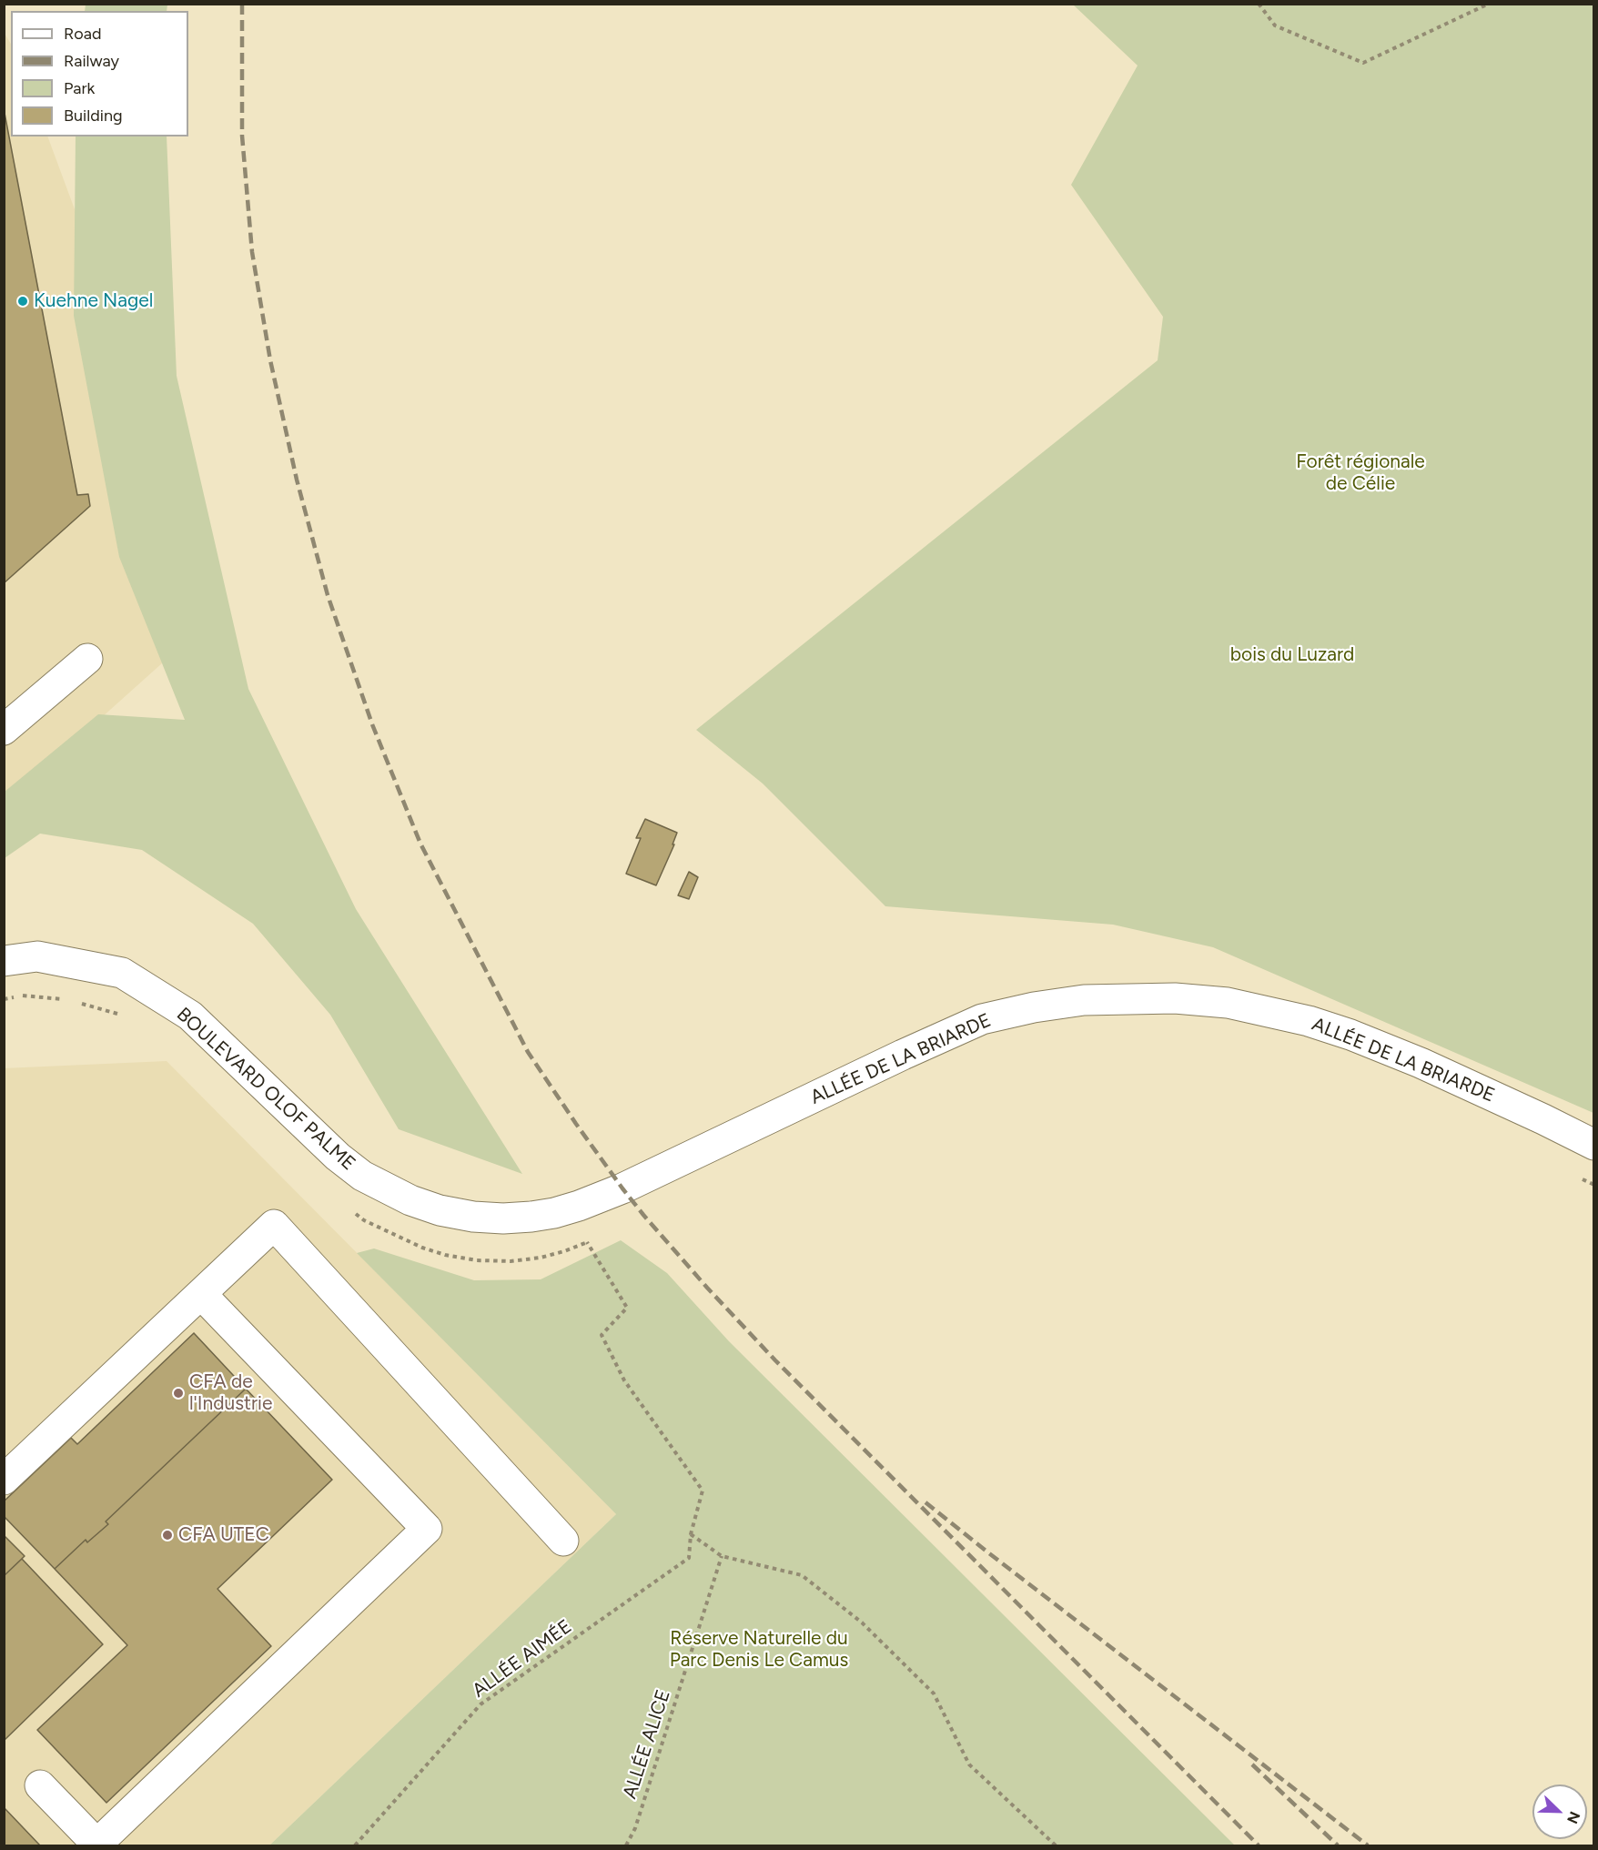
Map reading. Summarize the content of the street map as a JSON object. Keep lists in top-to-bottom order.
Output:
{
  "streets": {
    "street": ["ALLÉE DE LA BRIARDE", "BOULEVARD OLOF PALME"],
    "path": ["ALLÉE AIMÉE", "ALLÉE ALICE"]
  },
  "crossings": [
    ["ALLÉE DE LA BRIARDE", "BOULEVARD OLOF PALME"]
  ],
  "parks": ["Forêt régionale de Célie", "bois du Luzard", "Réserve Naturelle du Parc Denis Le Camus"],
  "places": ["Kuehne Nagel", "CFA de l'Industrie", "CFA UTEC"],
  "legend": [
    "Road",
    "Railway",
    "Park",
    "Building"
  ],
  "north": "bottom right"
}
